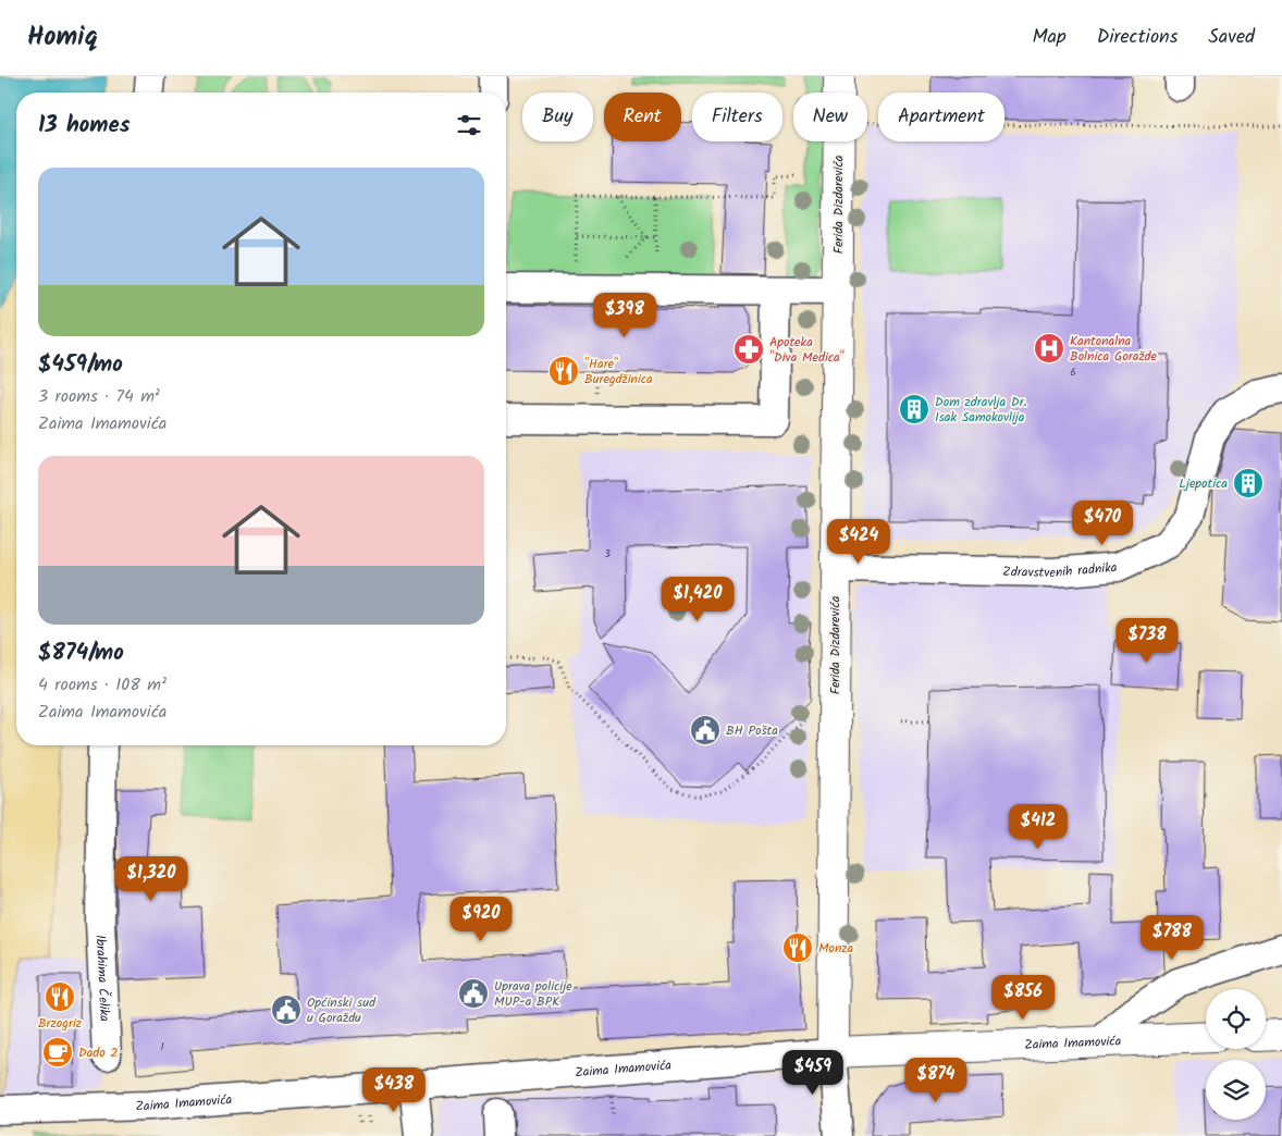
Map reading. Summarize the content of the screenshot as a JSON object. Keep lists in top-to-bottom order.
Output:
{
  "streets": {
    "main road": ["Ferida Dizdarevića", "Zaima Imamovića"],
    "street": ["Zdravstvenih radnika", "Ibrahima Čelika"]
  },
  "crossings": [
    ["Ferida Dizdarevića", "Zdravstvenih radnika"],
    ["Ferida Dizdarevića", "Zaima Imamovića"]
  ],
  "places": {
    "hospital": ["Kantonalna Bolnica Goražde"],
    "pharmacy": ["Apoteka \"Diva Medica\""],
    "restaurant": ["\"Hare\" Buregdžinica", "Monza", "Brzogriz"],
    "building": ["Dom zdravlja Dr. Isak Samokovlija", "Ljepotica"],
    "public building": ["BH Pošta", "Uprava policije MUP-a BPK", "Općinski sud u Goraždu"],
    "cafe": ["Dado 2"]
  },
  "house_numbers": ["6", "3", "1"],
  "page": {
    "header": "Homiq",
    "nav": ["Map", "Directions", "Saved"],
    "chip": [
      "Buy",
      "Rent",
      "Filters",
      "New",
      "Apartment"
    ],
    "heading": "13 homes",
    "list": [
      {
        "name": "$459/mo",
        "note": "3 rooms · 74 m² · Zaima Imamovića"
      },
      {
        "name": "$874/mo",
        "note": "4 rooms · 108 m² · Zaima Imamovića"
      }
    ],
    "price": [
      "$398",
      "$470",
      "$424",
      "$1,420",
      "$738",
      "$412",
      "$1,320",
      "$920",
      "$788",
      "$856",
      "$459",
      "$874",
      "$438"
    ]
  }
}
